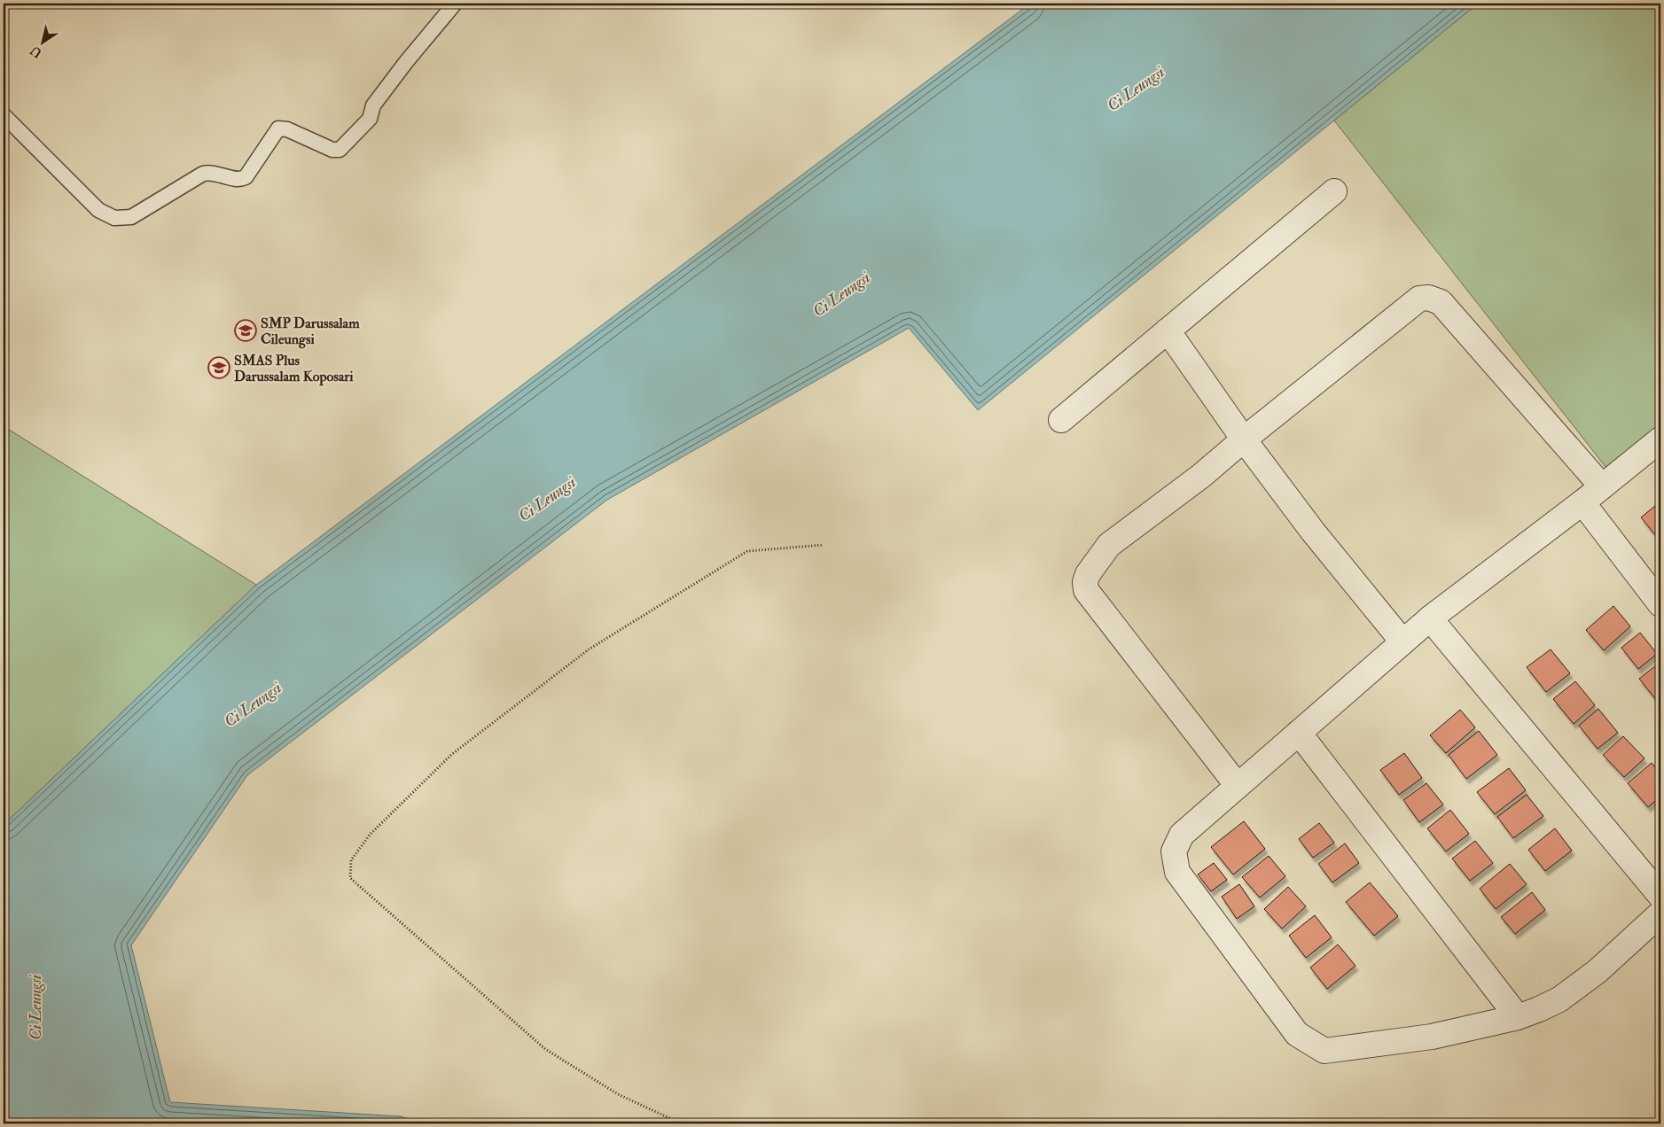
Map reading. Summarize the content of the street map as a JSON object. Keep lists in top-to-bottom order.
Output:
{
  "water": ["Ci Leungsi"],
  "places": {
    "school or university": ["SMP Darussalam Cileungsi", "SMAS Plus Darussalam Koposari"]
  },
  "north": "bottom left"
}
